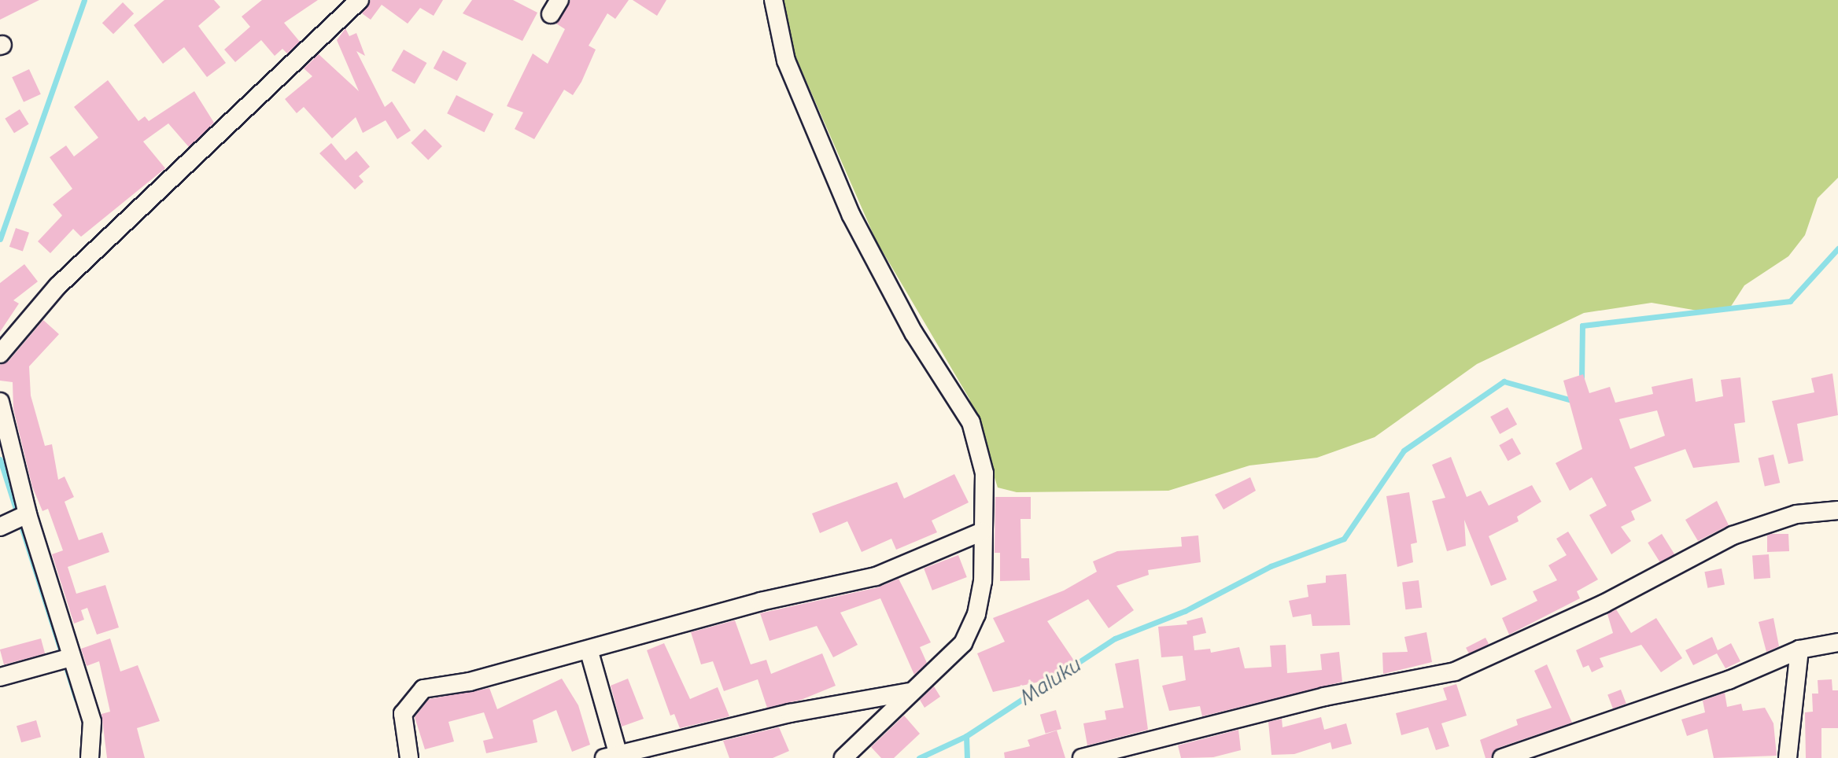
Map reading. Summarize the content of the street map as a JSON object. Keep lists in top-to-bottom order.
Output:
{
  "water": ["Maluku"]
}
